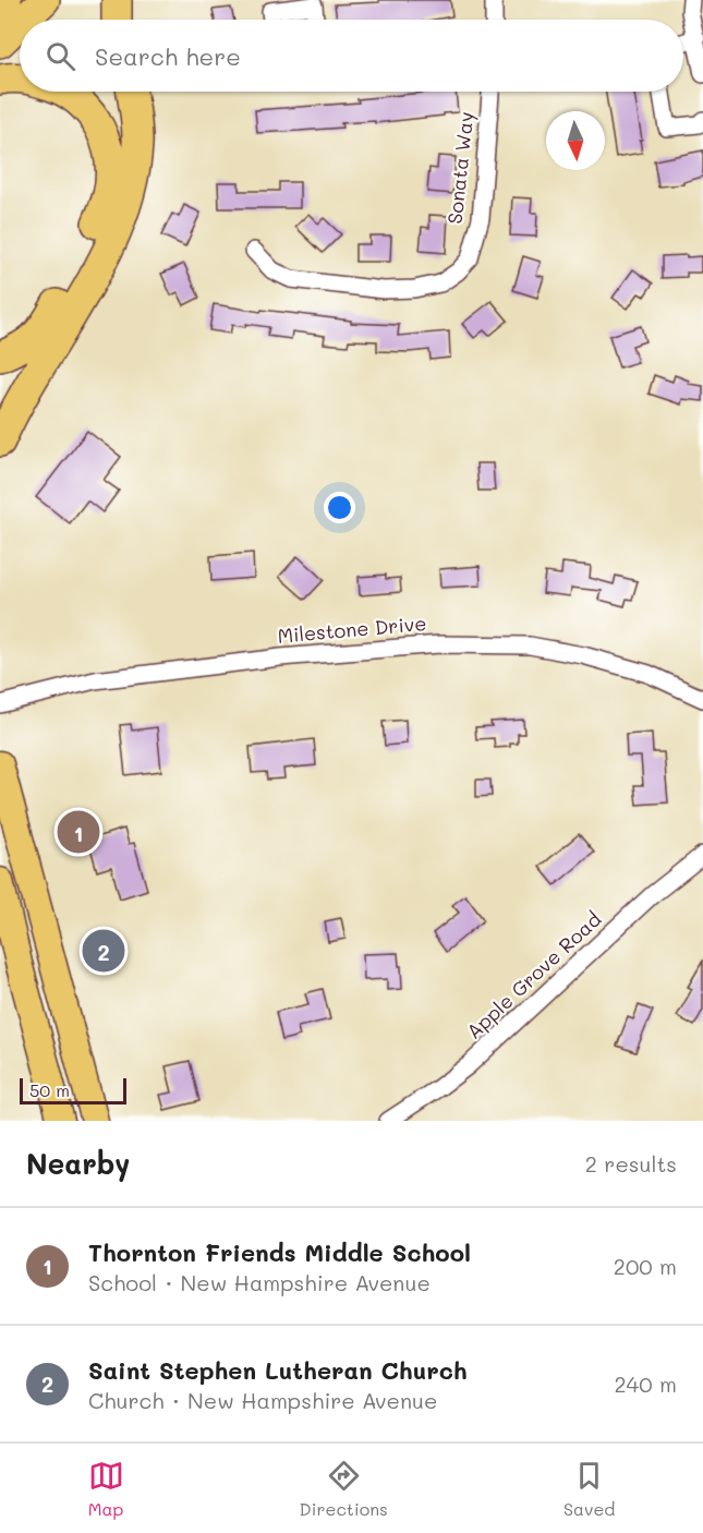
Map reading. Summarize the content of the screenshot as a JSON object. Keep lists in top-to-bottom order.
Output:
{
  "streets": {
    "street": ["Sonata Way", "Milestone Drive", "Apple Grove Road"]
  },
  "scale_bar": "50 m",
  "north": "bottom",
  "page": {
    "search": "Search here",
    "pins": ["1", "2"],
    "scale": "50 m",
    "heading": ["Nearby", "2 results"],
    "list": [
      {
        "mark": "1",
        "name": "Thornton Friends Middle School",
        "note": "School · New Hampshire Avenue",
        "value": "200 m"
      },
      {
        "mark": "2",
        "name": "Saint Stephen Lutheran Church",
        "note": "Church · New Hampshire Avenue",
        "value": "240 m"
      }
    ],
    "nav": ["Map", "Directions", "Saved"]
  }
}
